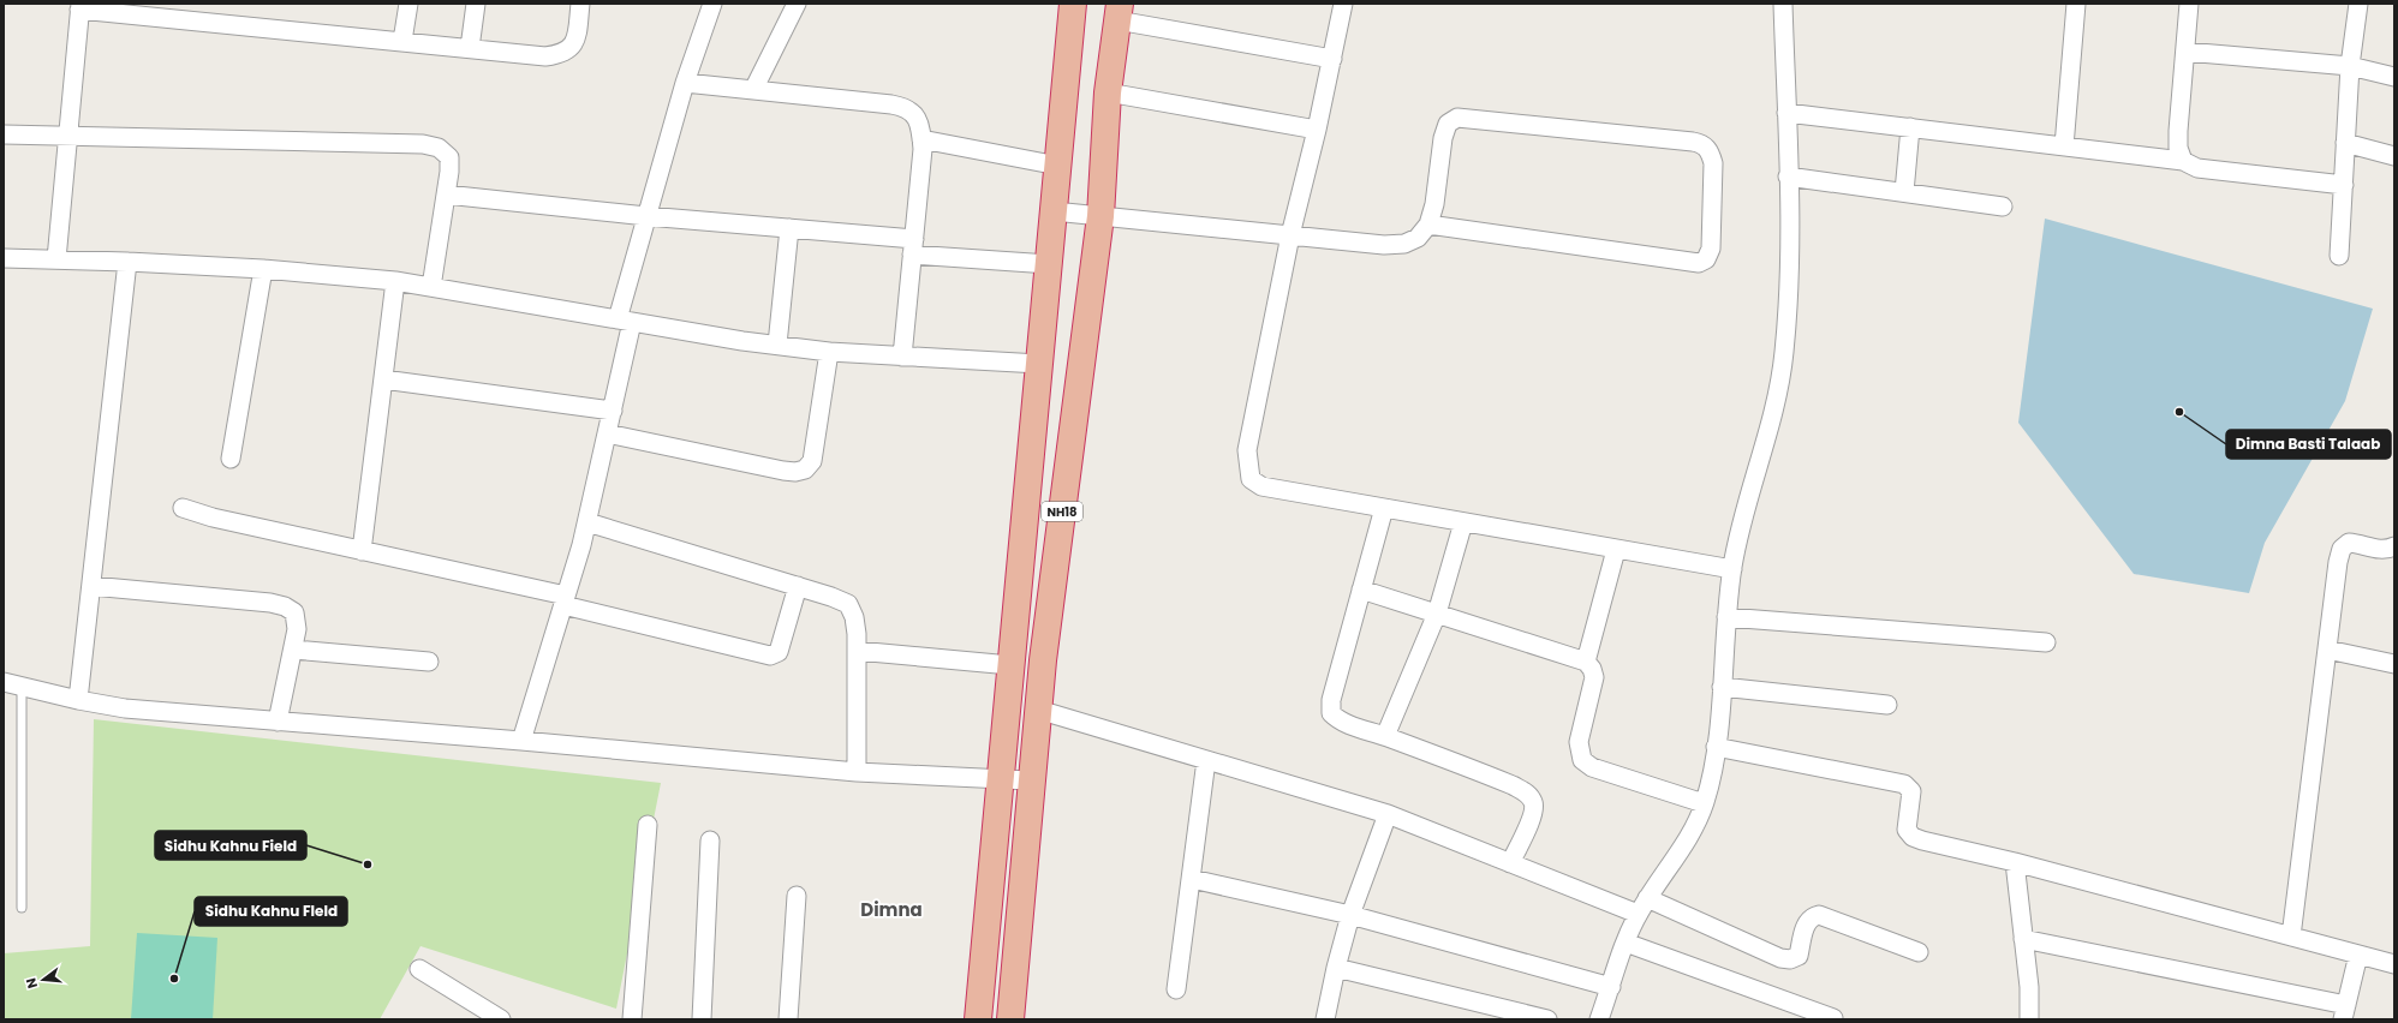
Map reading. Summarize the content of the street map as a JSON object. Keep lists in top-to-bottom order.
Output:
{
  "streets": {
    "highway": ["NH18"]
  },
  "districts": ["Dimna"],
  "places": ["Dimna Basti Talaab", "Sidhu Kahnu Field", "Sidhu Kahnu FIeld"],
  "north": "left"
}
